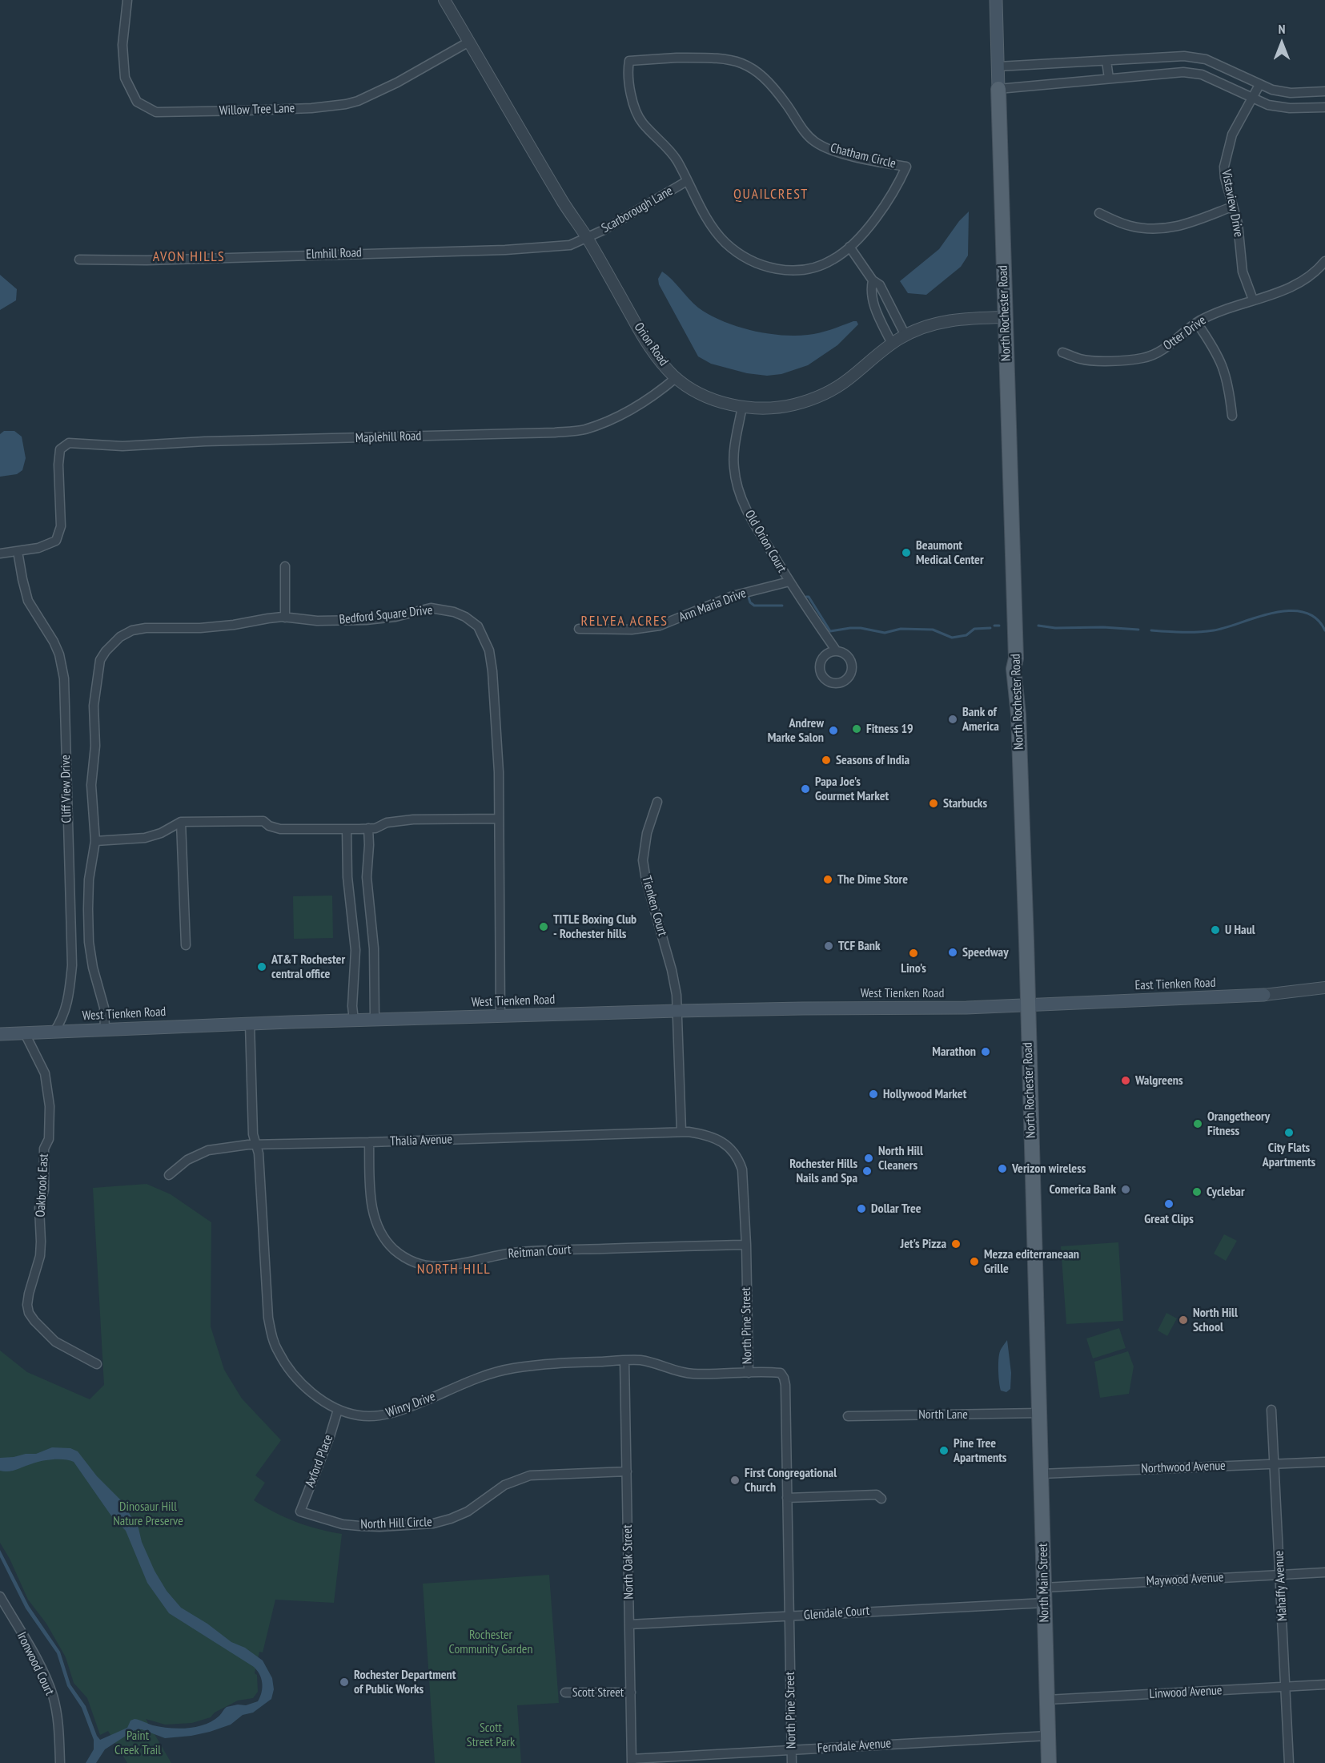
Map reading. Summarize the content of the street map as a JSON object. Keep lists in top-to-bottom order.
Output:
{
  "streets": {
    "main road": [
      "North Rochester Road",
      "East Tienken Road",
      "West Tienken Road",
      "North Main Street"
    ],
    "street": [
      "Willow Tree Lane",
      "Chatham Circle",
      "Vistaview Drive",
      "Scarborough Lane",
      "Elmhill Road",
      "Otter Drive",
      "Orion Road",
      "Maplehill Road",
      "Old Orion Court",
      "Ann Maria Drive",
      "Bedford Square Drive",
      "Cliff View Drive",
      "Tienken Court",
      "Thalia Avenue",
      "Oakbrook East",
      "Reitman Court",
      "North Pine Street",
      "Winry Drive",
      "North Lane",
      "Axford Place",
      "Northwood Avenue",
      "North Hill Circle",
      "North Oak Street",
      "Maywood Avenue",
      "Mahaffy Avenue",
      "Glendale Court",
      "Ironwood Court",
      "Scott Street",
      "Linwood Avenue",
      "Ferndale Avenue"
    ]
  },
  "crossings": [
    ["Willow Tree Lane", "Orion Road"],
    ["Chatham Circle", "Scarborough Lane"],
    ["Vistaview Drive", "Otter Drive"],
    ["Scarborough Lane", "Elmhill Road"],
    ["Scarborough Lane", "Orion Road"],
    ["Elmhill Road", "Orion Road"],
    ["North Rochester Road", "Orion Road"],
    ["North Rochester Road", "East Tienken Road"],
    ["North Rochester Road", "West Tienken Road"],
    ["North Rochester Road", "North Lane"],
    ["North Rochester Road", "North Main Street"],
    ["Orion Road", "Maplehill Road"],
    ["Orion Road", "Old Orion Court"],
    ["Maplehill Road", "Cliff View Drive"],
    ["Old Orion Court", "Ann Maria Drive"],
    ["Bedford Square Drive", "West Tienken Road"],
    ["Cliff View Drive", "West Tienken Road"],
    ["Tienken Court", "West Tienken Road"],
    ["East Tienken Road", "West Tienken Road"],
    ["West Tienken Road", "Oakbrook East"],
    ["West Tienken Road", "Winry Drive"],
    ["Thalia Avenue", "Reitman Court"],
    ["Thalia Avenue", "North Pine Street"],
    ["Thalia Avenue", "Winry Drive"],
    ["Reitman Court", "North Pine Street"],
    ["North Pine Street", "Winry Drive"],
    ["North Pine Street", "Glendale Court"],
    ["North Pine Street", "Ferndale Avenue"],
    ["Winry Drive", "Axford Place"],
    ["Winry Drive", "North Oak Street"],
    ["North Lane", "North Main Street"],
    ["Axford Place", "North Hill Circle"],
    ["Northwood Avenue", "North Main Street"],
    ["Northwood Avenue", "Mahaffy Avenue"],
    ["North Hill Circle", "North Oak Street"],
    ["North Oak Street", "Glendale Court"],
    ["North Oak Street", "Scott Street"],
    ["North Oak Street", "Ferndale Avenue"],
    ["Maywood Avenue", "North Main Street"],
    ["Maywood Avenue", "Mahaffy Avenue"],
    ["North Main Street", "Glendale Court"],
    ["North Main Street", "Linwood Avenue"],
    ["North Main Street", "Ferndale Avenue"],
    ["Mahaffy Avenue", "Linwood Avenue"]
  ],
  "districts": [
    "QUAILCREST",
    "AVON HILLS",
    "RELYEA ACRES",
    "NORTH HILL"
  ],
  "parks": [
    "Dinosaur Hill Nature Preserve",
    "Rochester Community Garden",
    "Scott Street Park",
    "Paint Creek Trail"
  ],
  "places": [
    "Beaumont Medical Center",
    "Bank of America",
    "Fitness 19",
    "Andrew Marke Salon",
    "Seasons of India",
    "Papa Joe's Gourmet Market",
    "Starbucks",
    "The Dime Store",
    "TITLE Boxing Club - Rochester hills",
    "U Haul",
    "TCF Bank",
    "Speedway",
    "Lino's",
    "AT&T Rochester central office",
    "Marathon",
    "Walgreens",
    "Hollywood Market",
    "Orangetheory Fitness",
    "City Flats Apartments",
    "North Hill Cleaners",
    "Verizon wireless",
    "Rochester Hills Nails and Spa",
    "Comerica Bank",
    "Cyclebar",
    "Great Clips",
    "Dollar Tree",
    "Jet's Pizza",
    "Mezza editerraneaan Grille",
    "North Hill School",
    "Pine Tree Apartments",
    "First Congregational Church",
    "Rochester Department of Public Works"
  ],
  "north": "top"
}
